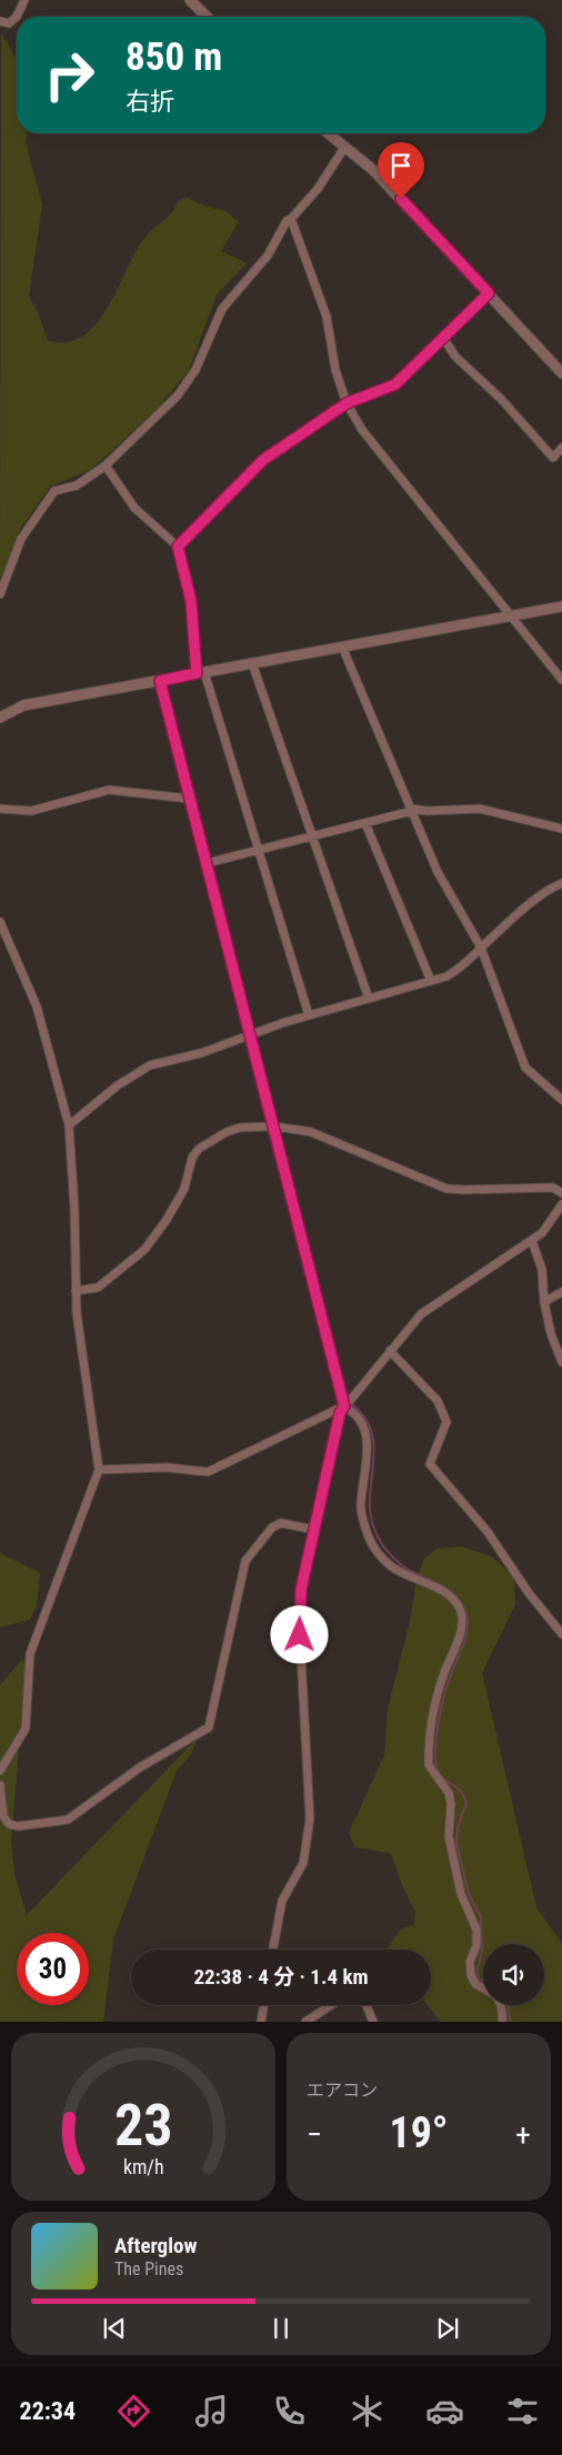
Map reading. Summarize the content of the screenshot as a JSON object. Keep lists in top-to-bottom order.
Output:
{
  "page": {
    "turn": ["850 m", "右折"],
    "limit": "30",
    "trip": "22:38 · 4 分 · 1.4 km",
    "tile": "エアコン",
    "heat": ["−", "19°", "+"],
    "song": ["Afterglow", "The Pines"],
    "tabs": "22:34",
    "gauge": ["23", "km/h"]
  }
}
